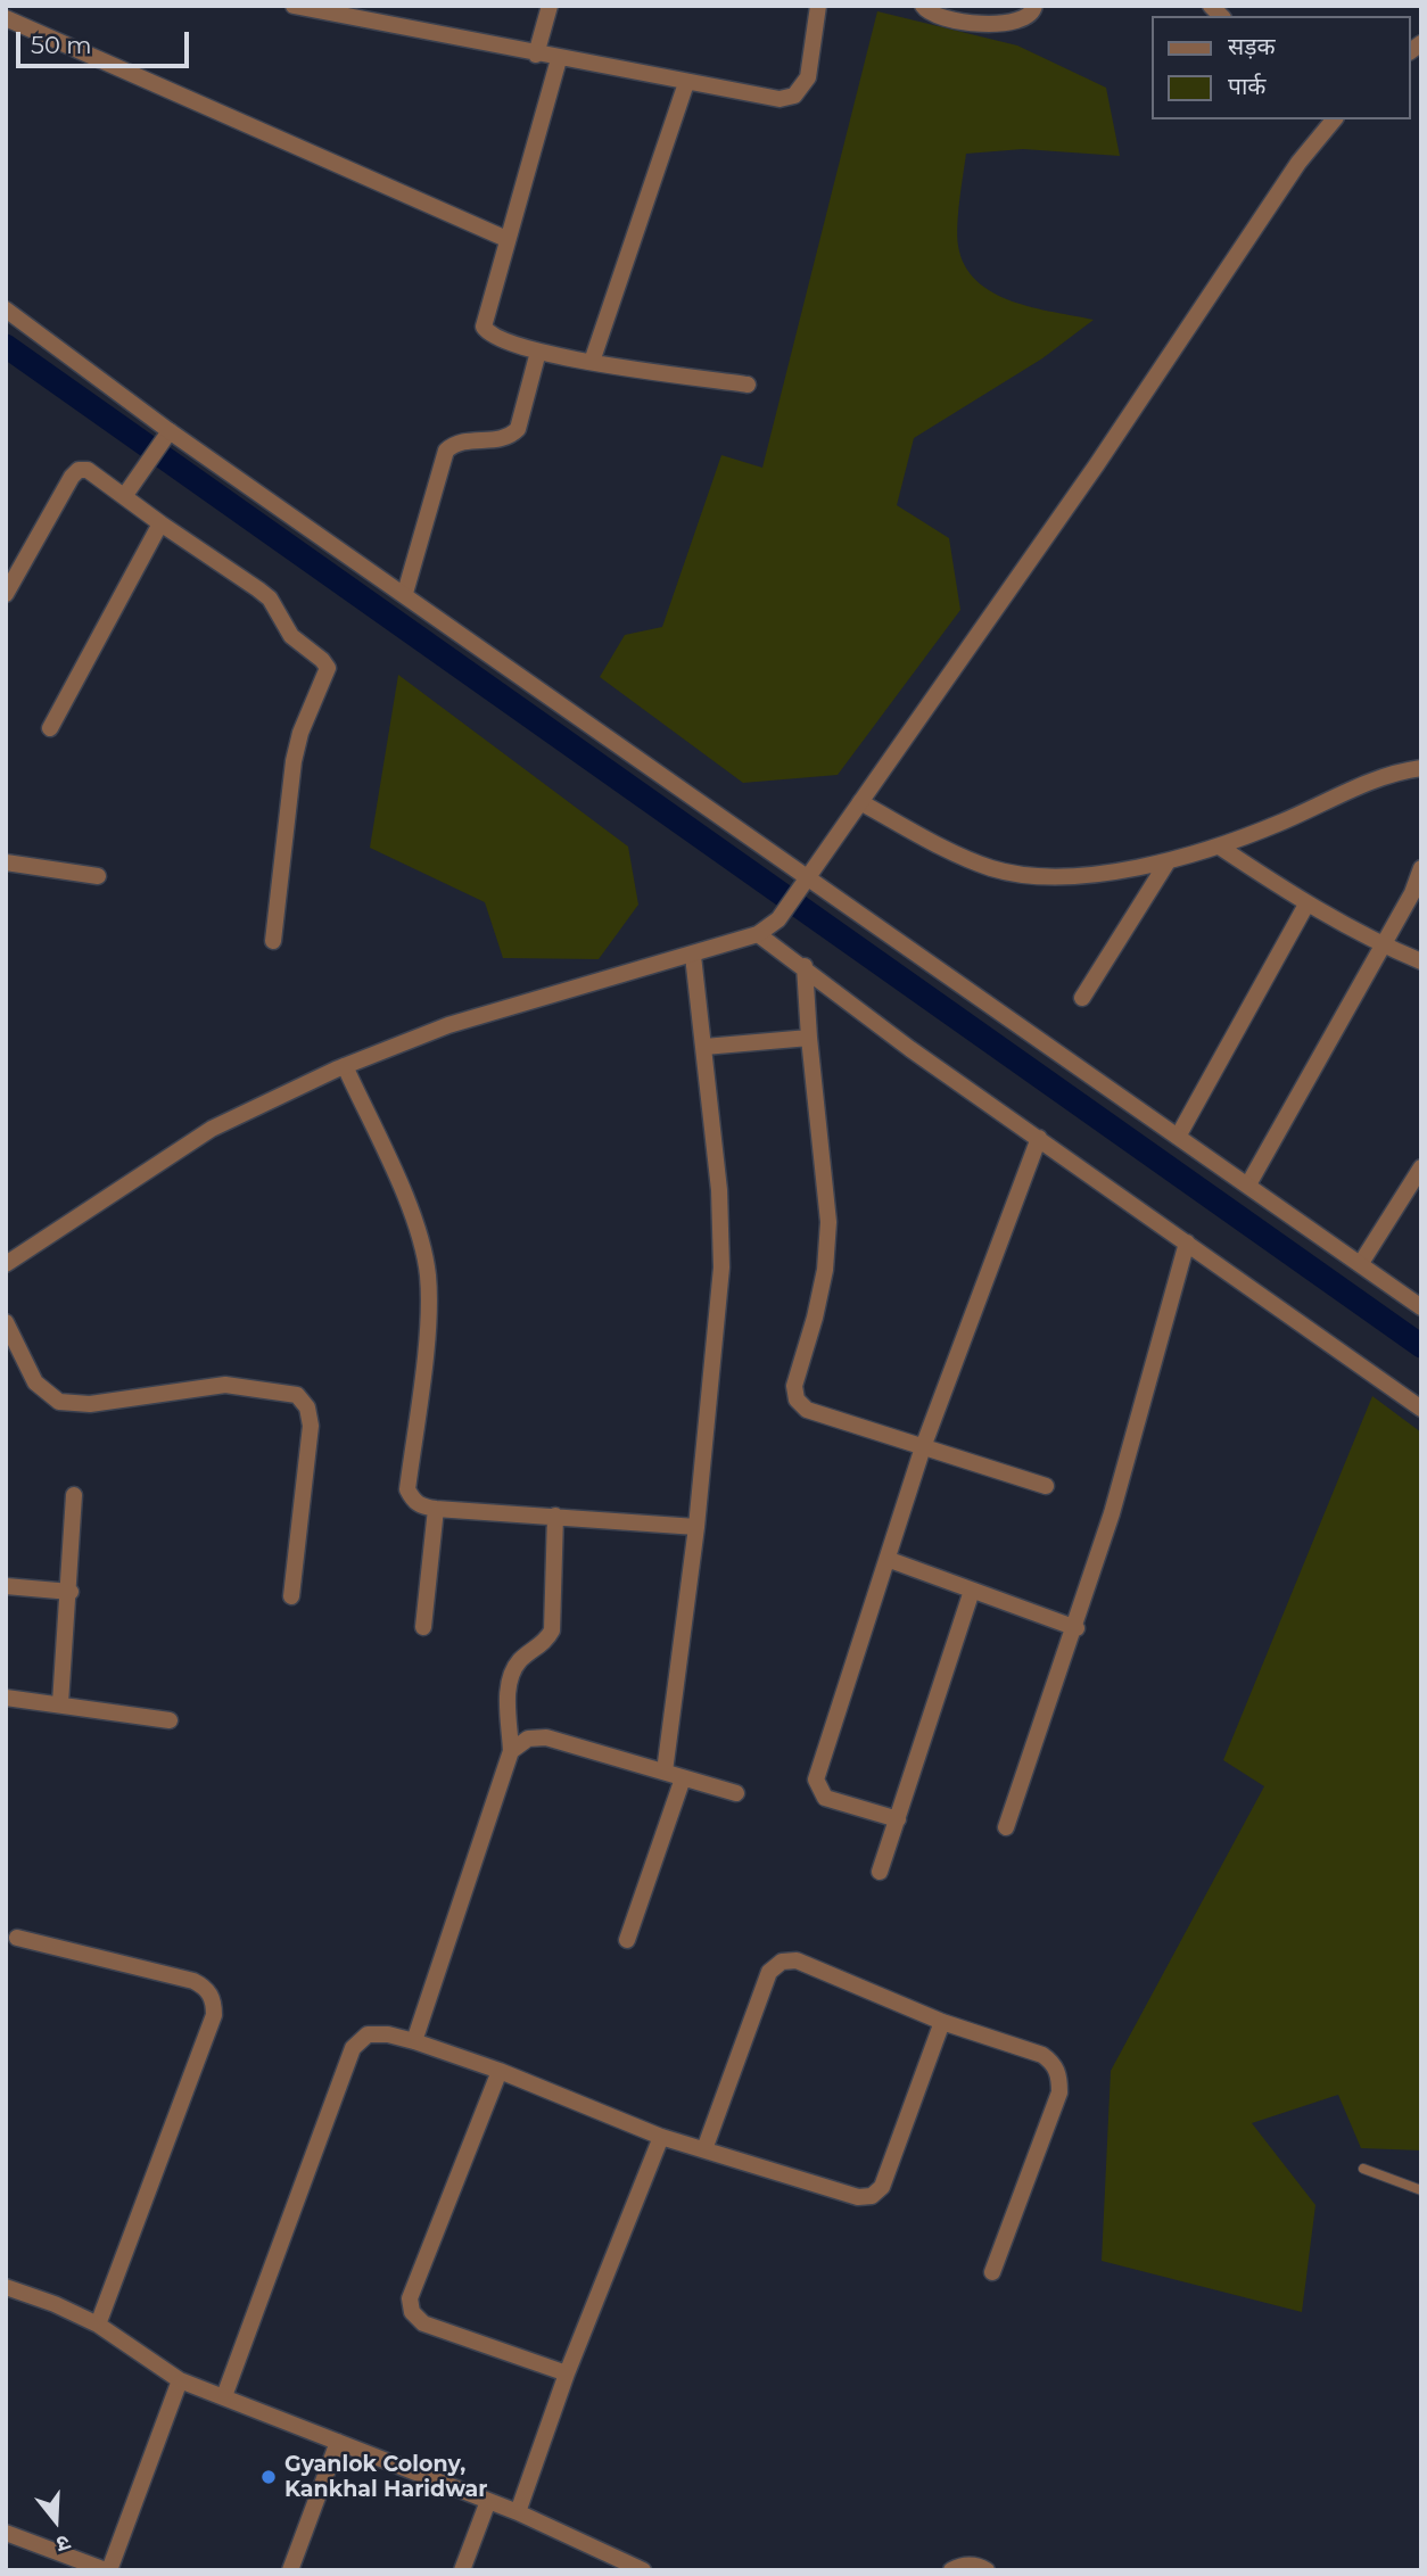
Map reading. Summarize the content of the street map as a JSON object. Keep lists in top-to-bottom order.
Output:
{
  "places": ["Gyanlok Colony, Kankhal Haridwar"],
  "legend": ["सड़क", "पार्क"],
  "scale_bar": "50 m",
  "north": "bottom"
}
